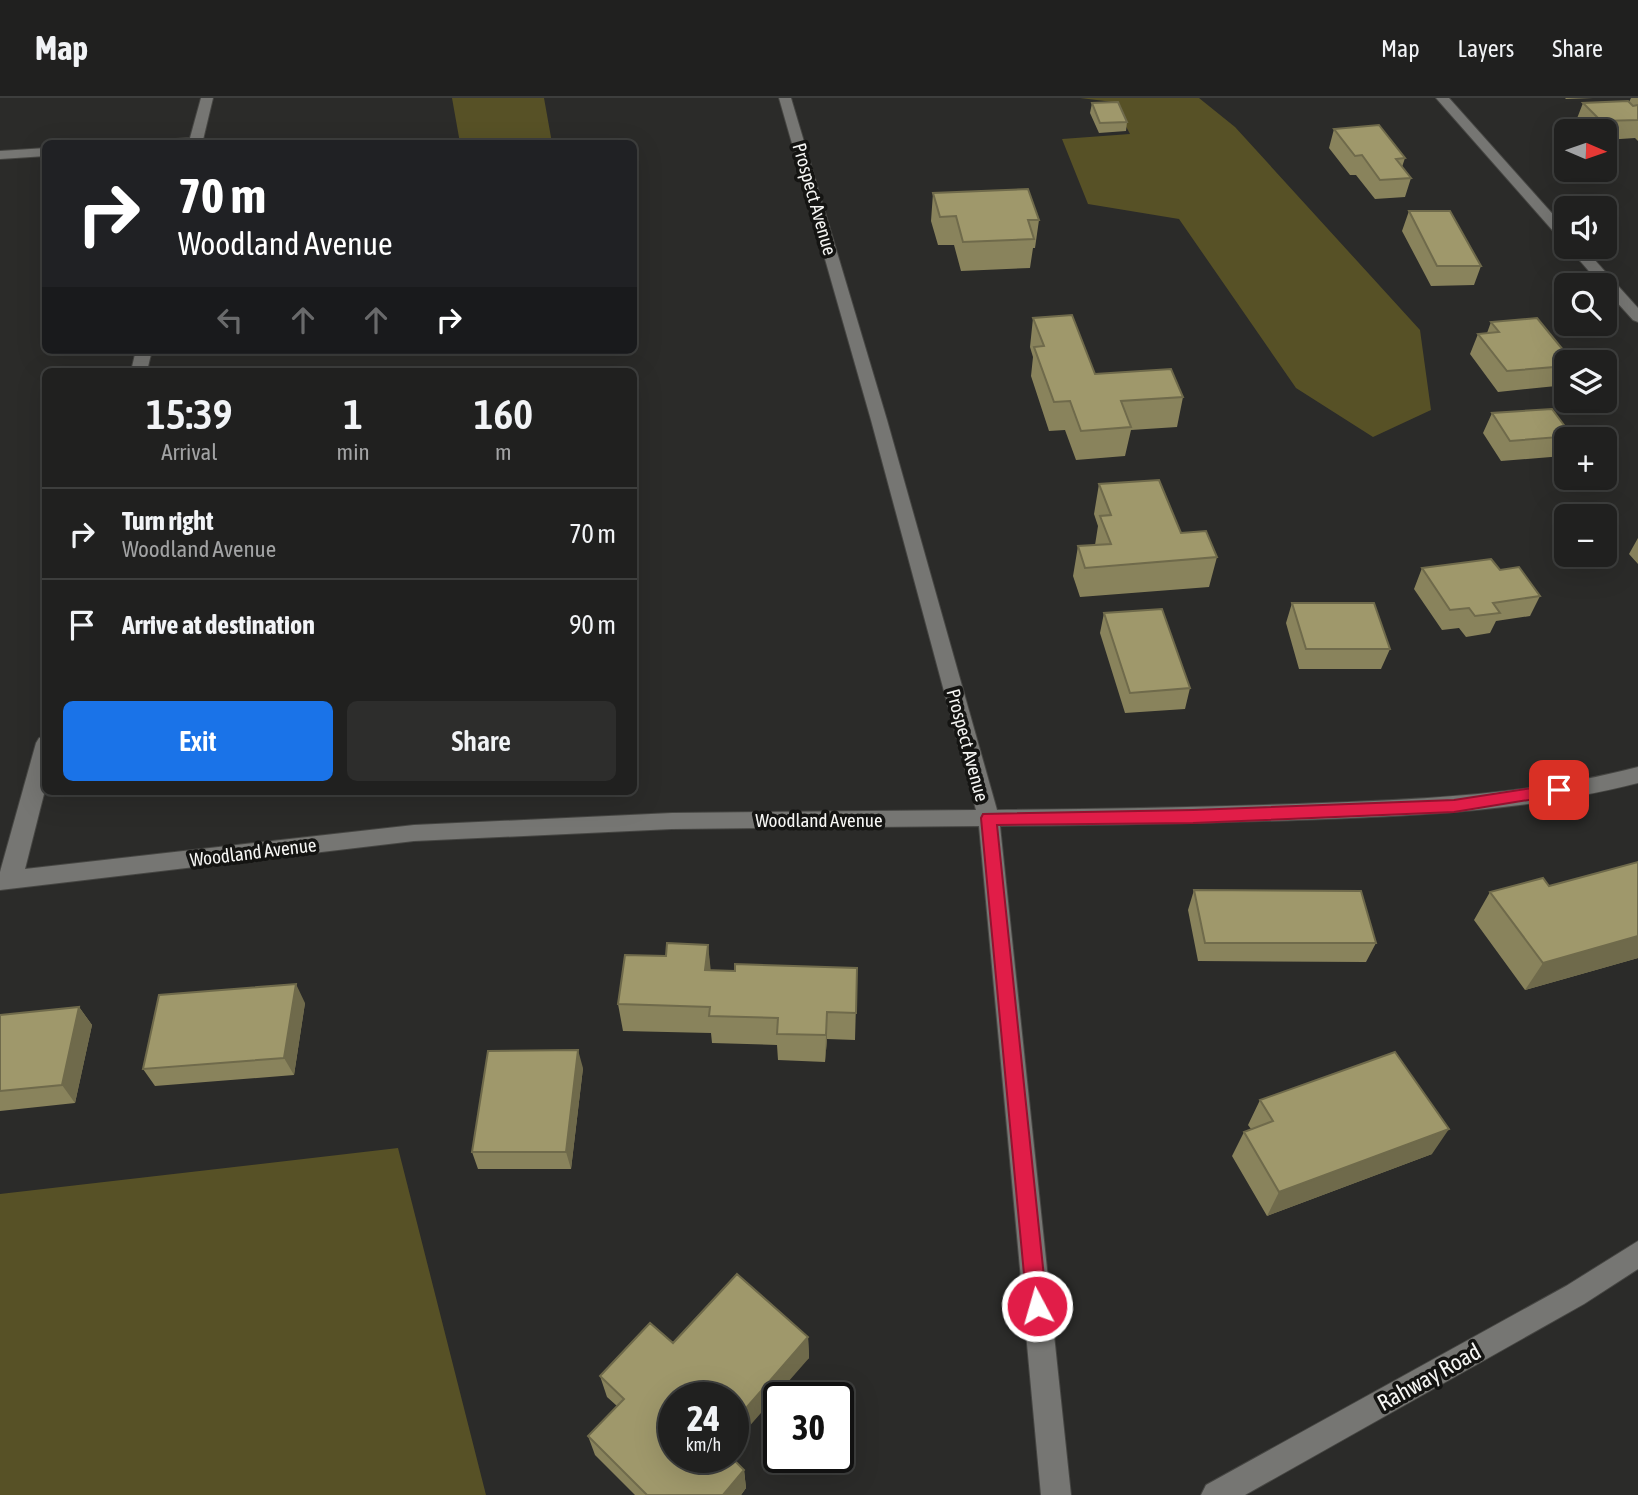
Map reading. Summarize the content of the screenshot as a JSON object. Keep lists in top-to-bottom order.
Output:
{
  "streets": {
    "street": ["Prospect Avenue", "Woodland Avenue", "Rahway Road"]
  },
  "crossings": [
    ["Prospect Avenue", "Woodland Avenue"]
  ],
  "north": "right",
  "page": {
    "header": "Map",
    "nav": ["Map", "Layers", "Share"],
    "map_buttons": ["+", "−"],
    "turn": ["70 m", "Woodland Avenue"],
    "eta": [
      "15:39",
      "Arrival",
      "1",
      "min",
      "160",
      "m"
    ],
    "list": [
      {
        "name": "Turn right",
        "note": "Woodland Avenue",
        "value": "70 m"
      },
      {
        "name": "Arrive at destination",
        "value": "90 m"
      }
    ],
    "buttons": ["Exit", "Share"],
    "speed": "24 km/h",
    "limit": "30"
  }
}
